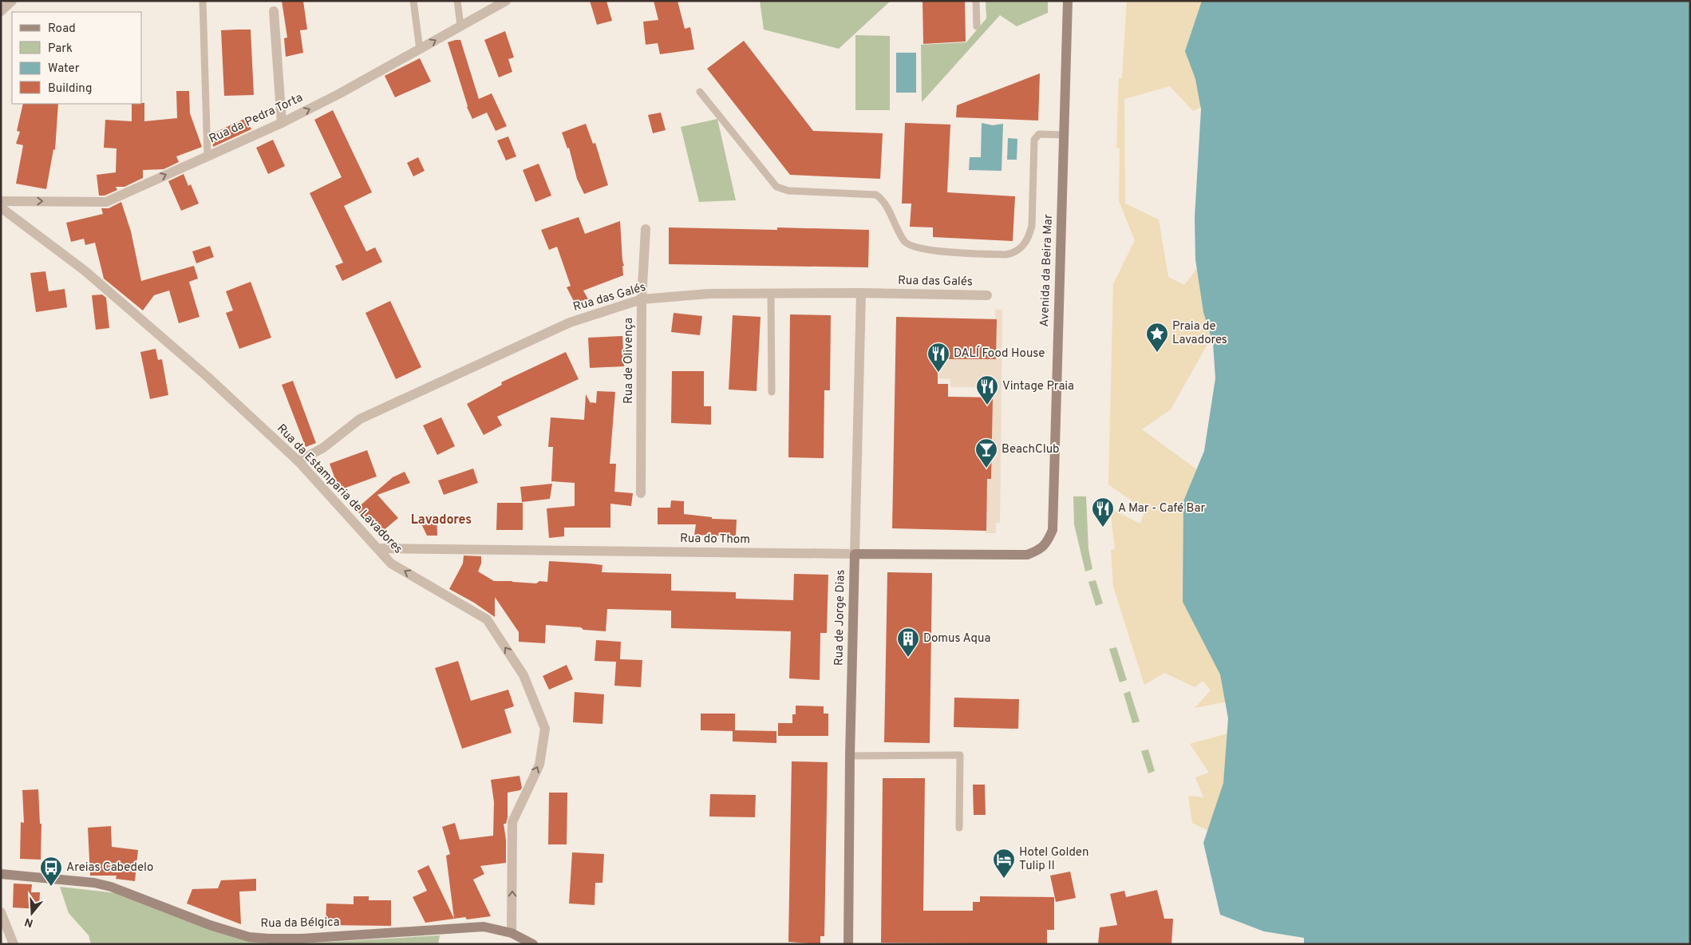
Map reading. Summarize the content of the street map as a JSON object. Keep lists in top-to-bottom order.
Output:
{
  "streets": {
    "main road": [
      "Avenida da Beira Mar",
      "Rua do Thom",
      "Rua de Jorge Dias",
      "Rua da Bélgica"
    ],
    "street": [
      "Rua da Pedra Torta",
      "Rua das Galés",
      "Rua de Olivença",
      "Rua da Estamparia de Lavadores"
    ]
  },
  "crossings": [
    ["Avenida da Beira Mar", "Rua do Thom"],
    ["Rua das Galés", "Rua de Olivença"],
    ["Rua das Galés", "Rua da Estamparia de Lavadores"],
    ["Rua das Galés", "Rua de Jorge Dias"],
    ["Rua da Estamparia de Lavadores", "Rua do Thom"],
    ["Rua da Estamparia de Lavadores", "Rua da Bélgica"],
    ["Rua do Thom", "Rua de Jorge Dias"]
  ],
  "one_way": ["Rua da Pedra Torta", "Rua da Estamparia de Lavadores"],
  "districts": ["Lavadores"],
  "places": {
    "place": ["Praia de Lavadores"],
    "restaurant": ["DALÍ Food House", "Vintage Praia", "A Mar - Café Bar"],
    "bar": ["BeachClub"],
    "building": ["Domus Aqua"],
    "hotel": ["Hotel Golden Tulip II"],
    "bus stop": ["Areias Cabedelo"]
  },
  "legend": [
    "Road",
    "Park",
    "Water",
    "Building"
  ],
  "north": "bottom"
}
